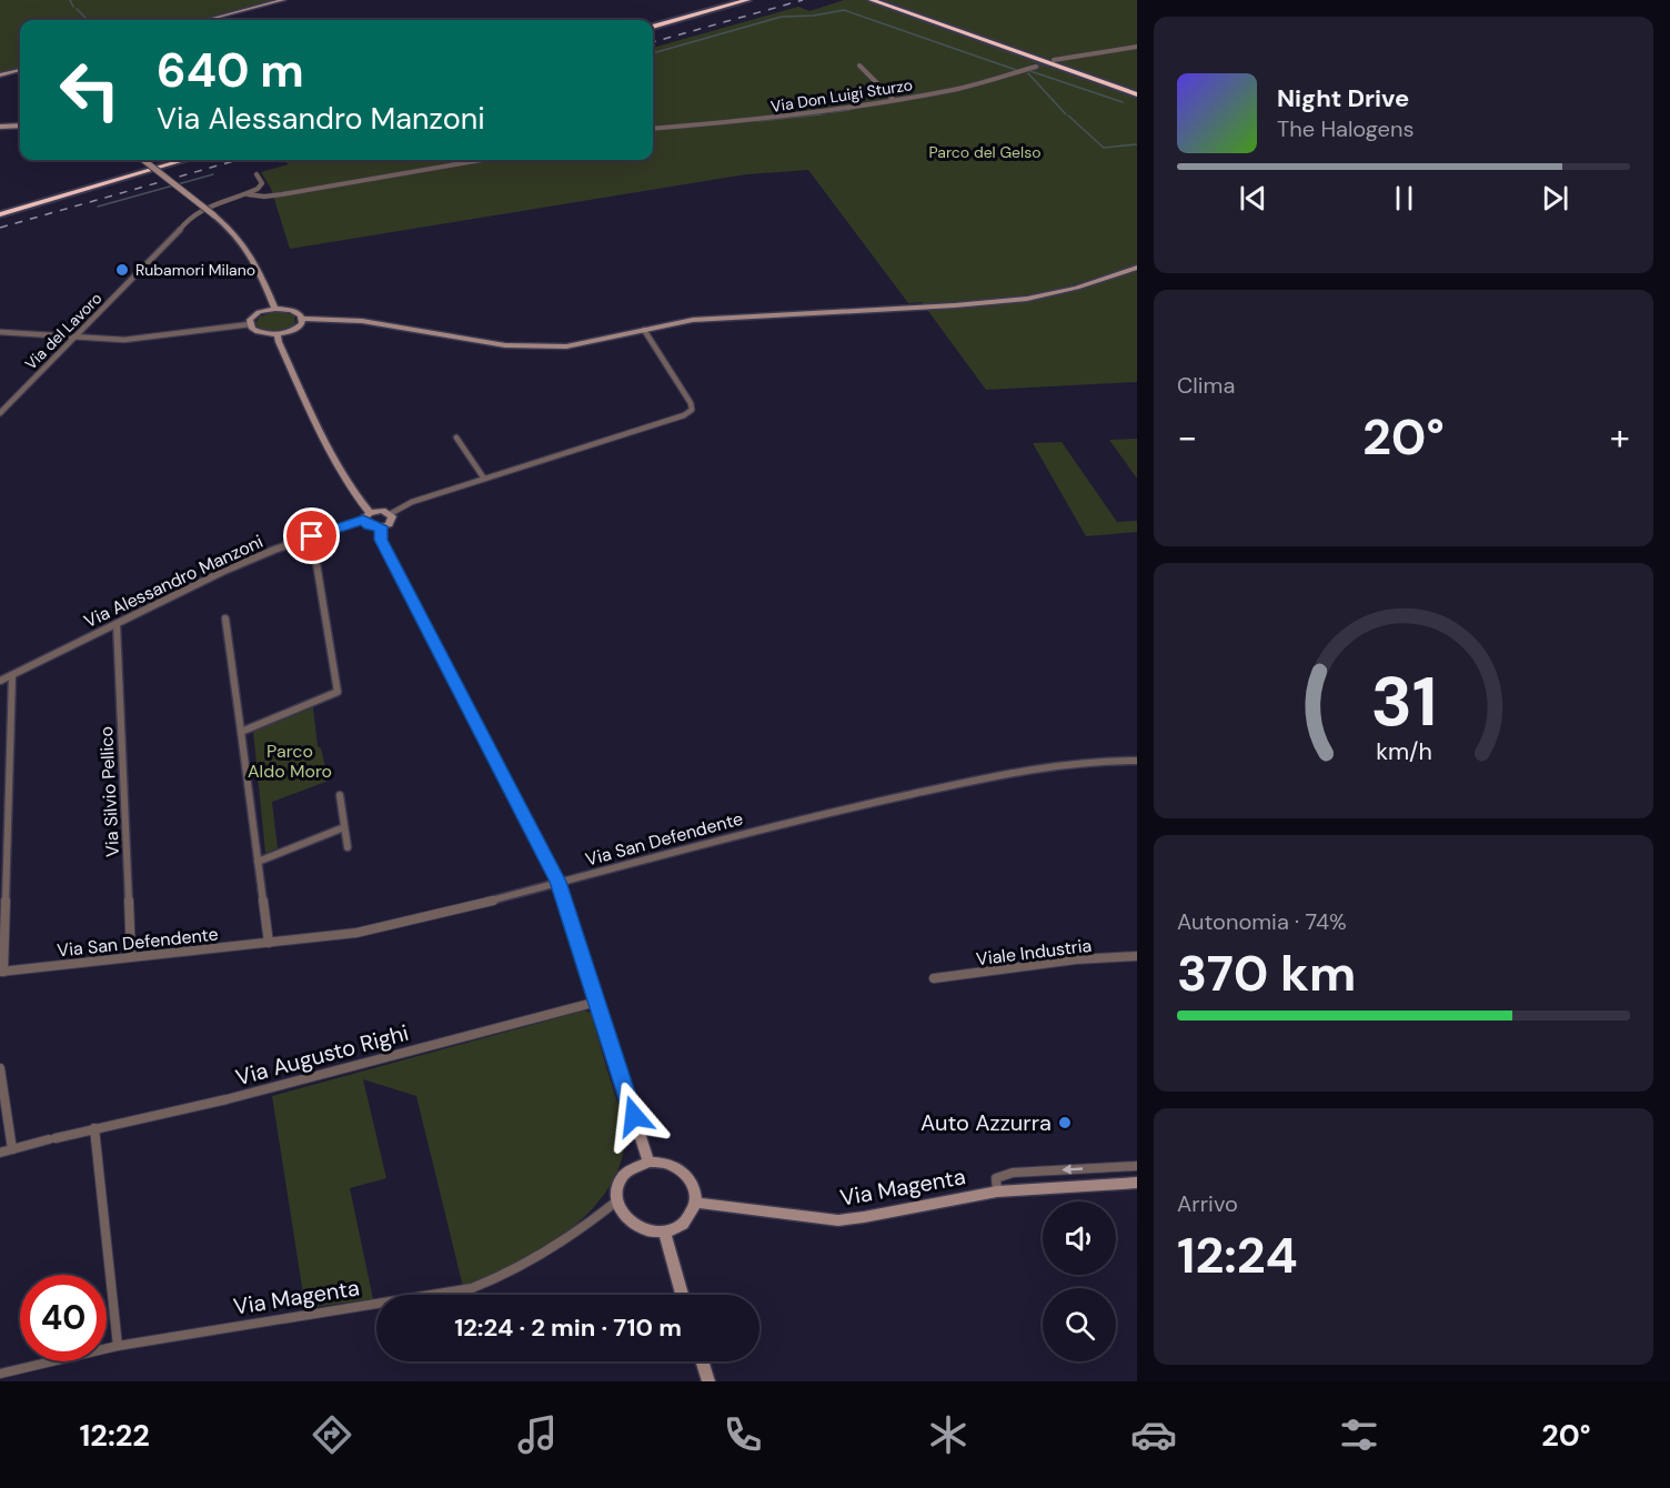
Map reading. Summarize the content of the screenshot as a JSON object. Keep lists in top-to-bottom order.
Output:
{
  "streets": {
    "street": [
      "Via Don Luigi Sturzo",
      "Via del Lavoro",
      "Via Alessandro Manzoni",
      "Via Silvio Pellico",
      "Via San Defendente",
      "Viale Industria",
      "Via Augusto Righi",
      "Via Magenta"
    ]
  },
  "crossings": [
    ["Via Alessandro Manzoni", "Via Silvio Pellico"],
    ["Via Silvio Pellico", "Via San Defendente"]
  ],
  "parks": ["Parco del Gelso", "Parco Aldo Moro"],
  "places": ["Rubamori Milano", "Auto Azzurra"],
  "page": {
    "turn": ["640 m", "Via Alessandro Manzoni"],
    "song": ["Night Drive", "The Halogens"],
    "tile": [
      "Clima",
      ["Autonomia · 74%", "370 km"],
      ["Arrivo", "12:24"]
    ],
    "heat": ["−", "20°", "+"],
    "limit": "40",
    "trip": "12:24 · 2 min · 710 m",
    "tabs": ["12:22", "20°"],
    "gauge": ["31", "km/h"]
  }
}
